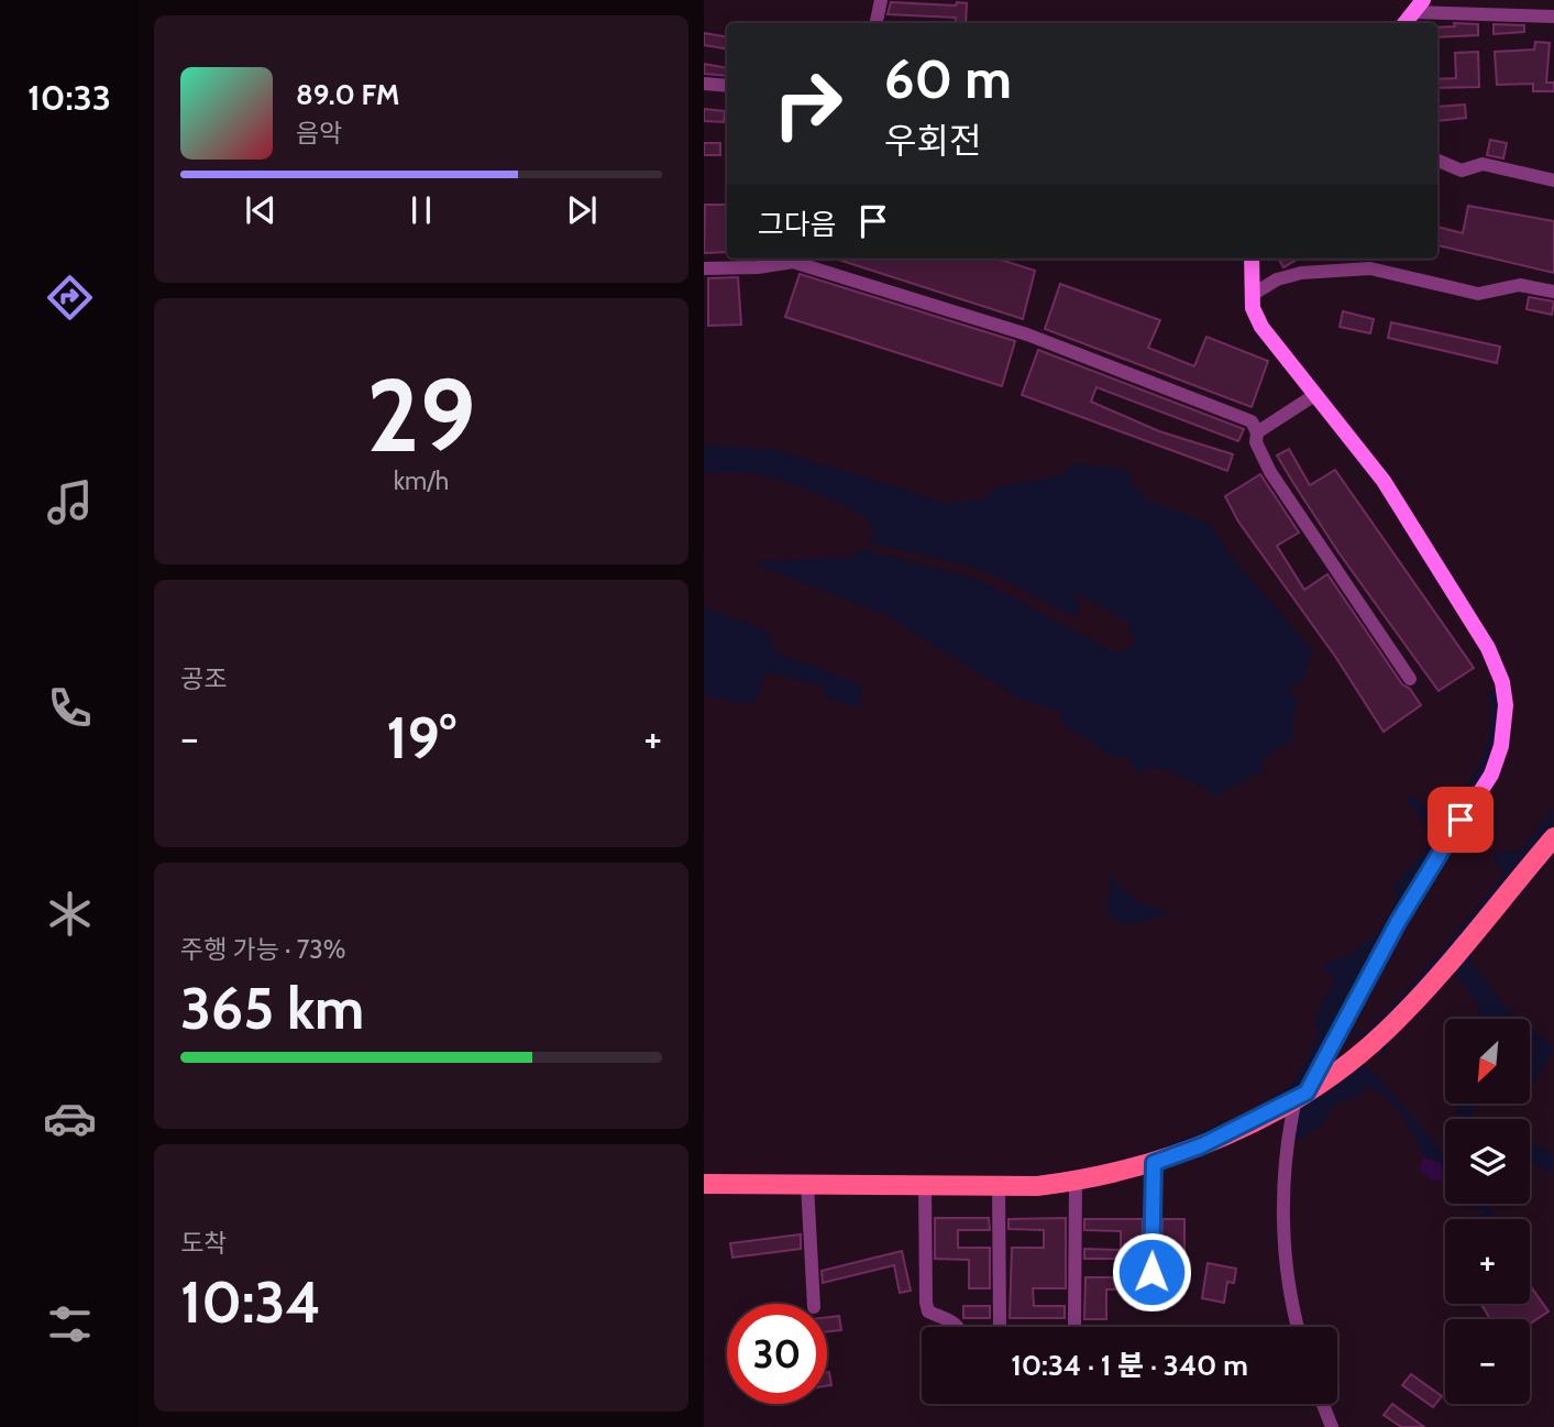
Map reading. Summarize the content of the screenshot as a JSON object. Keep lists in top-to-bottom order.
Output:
{
  "north": "bottom left",
  "page": {
    "tabs": "10:33",
    "turn": ["60 m", "우회전"],
    "song": ["89.0 FM", "음악"],
    "then": "그다음",
    "tile": [
      ["29", "km/h"],
      "공조",
      ["주행 가능 · 73%", "365 km"],
      ["도착", "10:34"]
    ],
    "heat": ["−", "19°", "+"],
    "map_buttons": ["+", "−"],
    "limit": "30",
    "trip": "10:34 · 1 분 · 340 m"
  }
}
